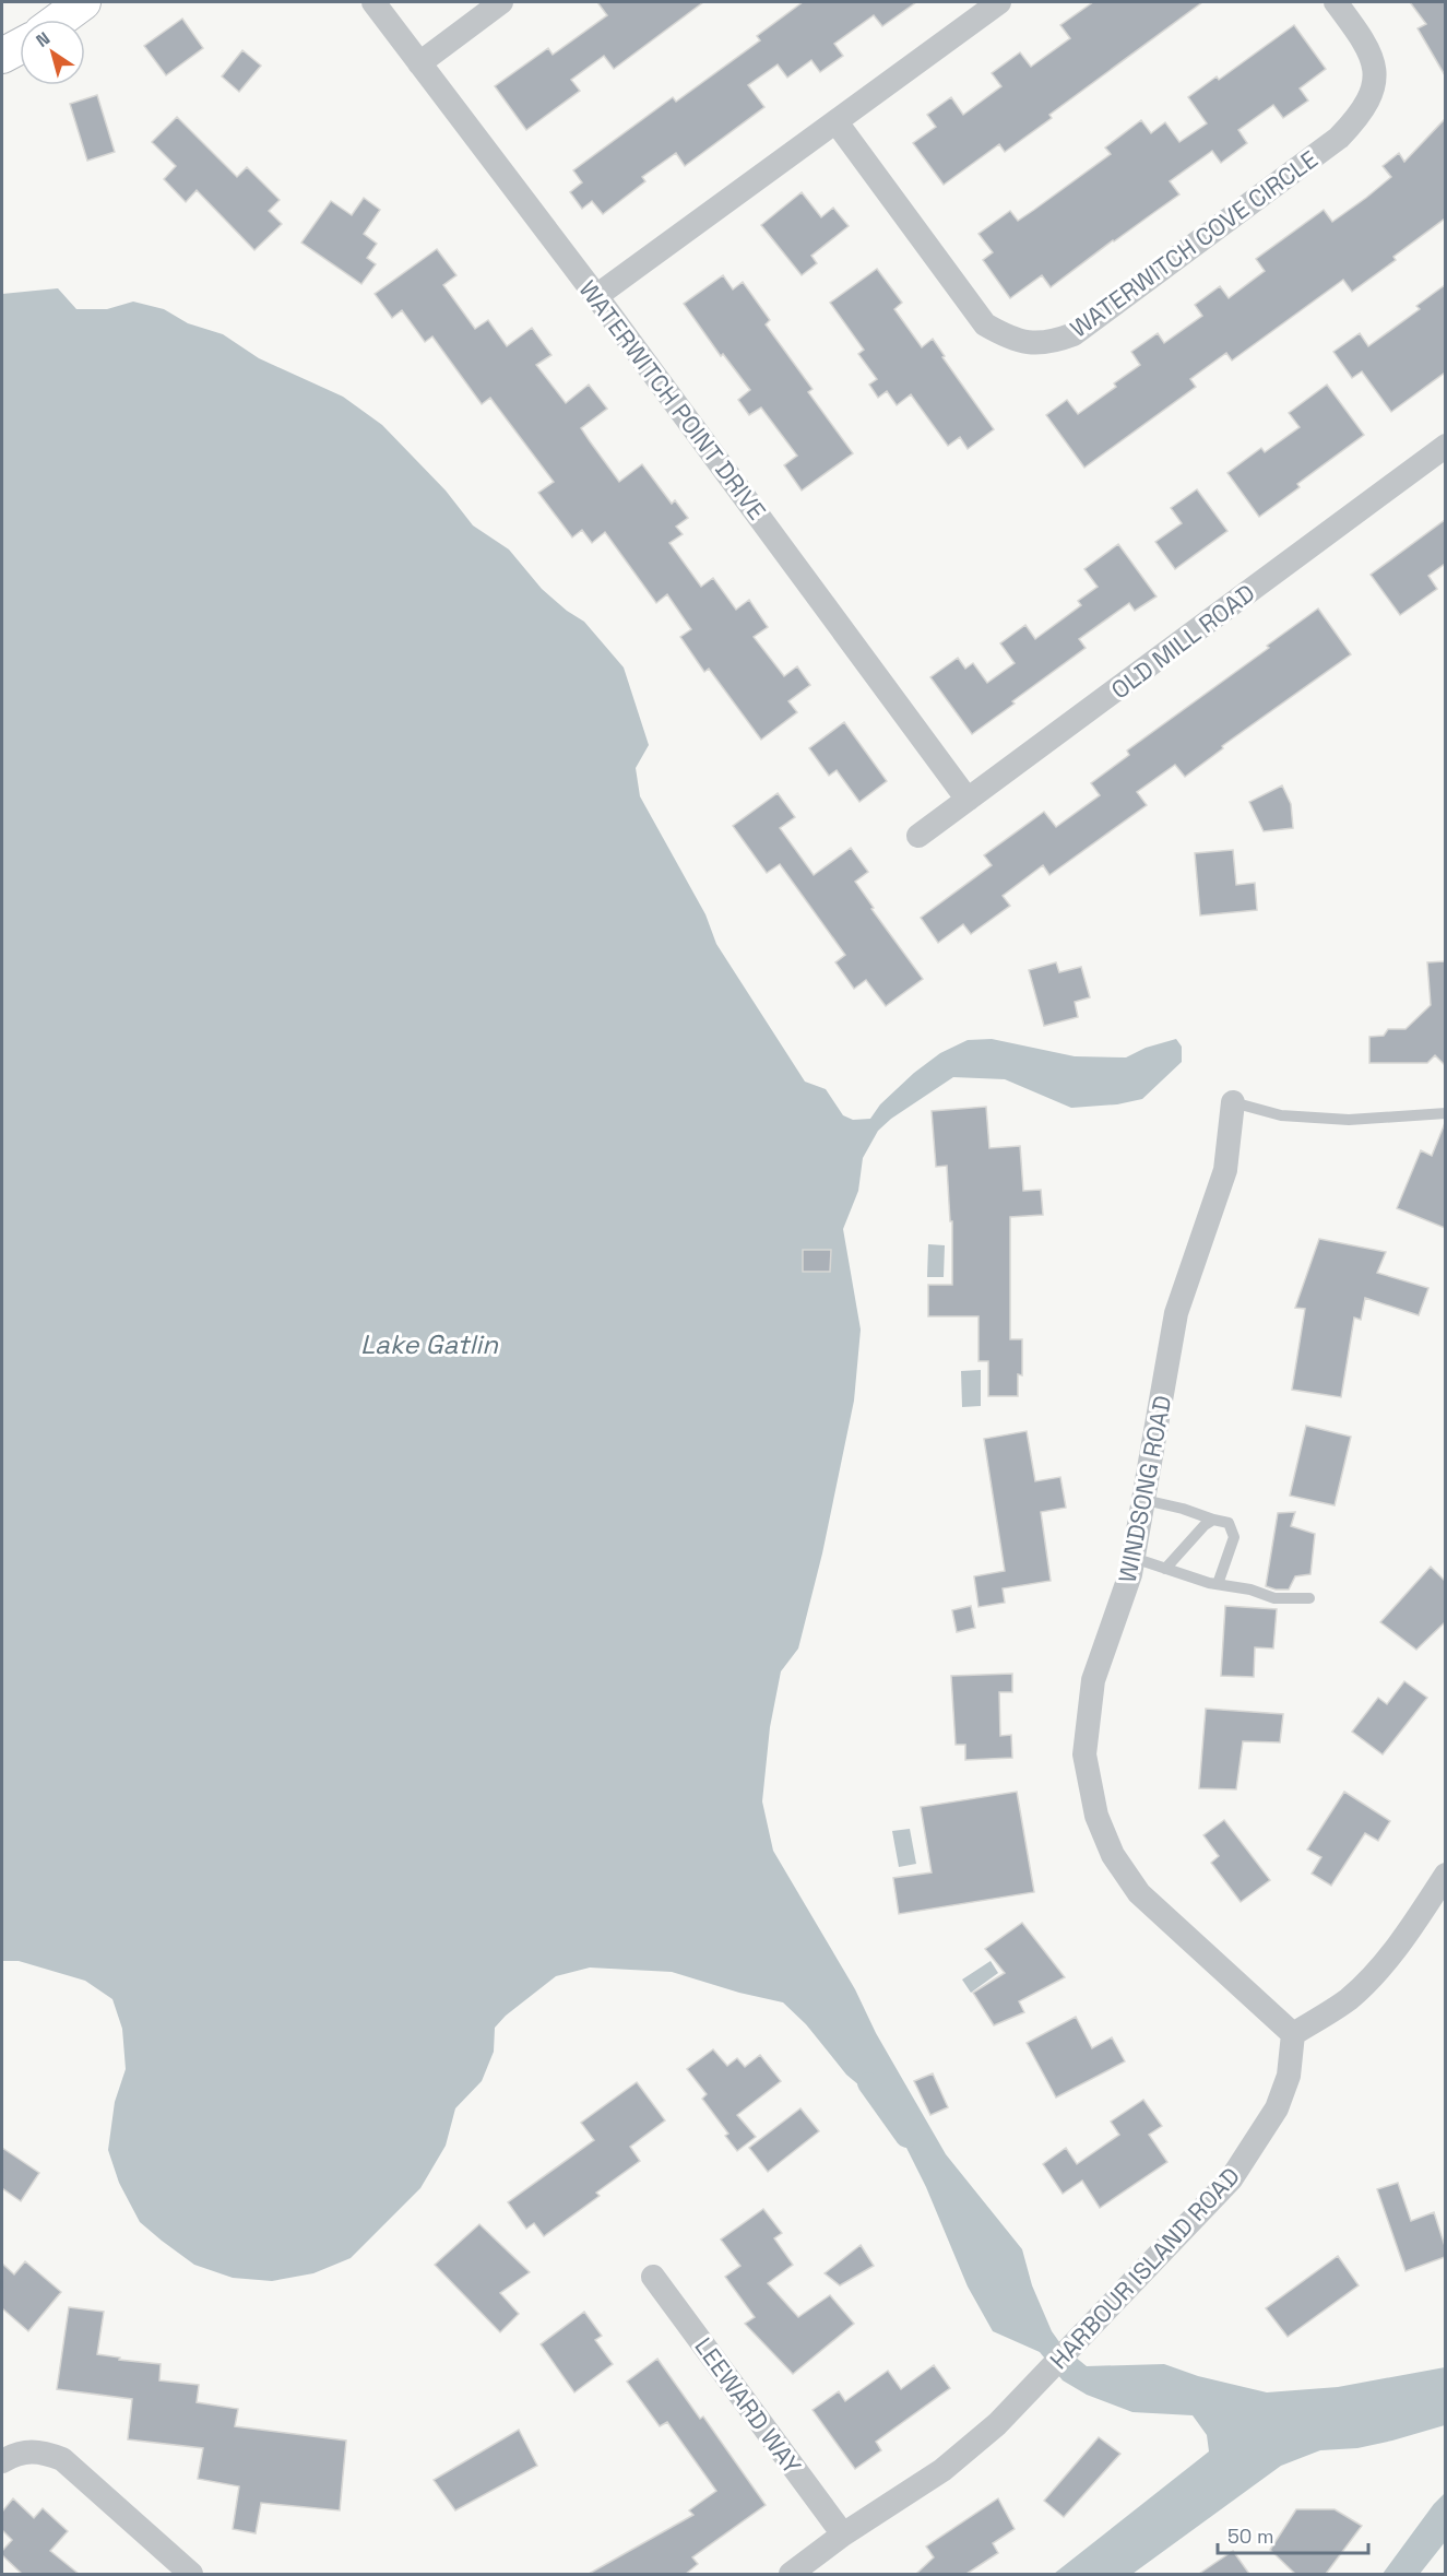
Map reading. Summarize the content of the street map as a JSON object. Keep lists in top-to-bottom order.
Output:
{
  "streets": {
    "street": [
      "WATERWITCH COVE CIRCLE",
      "WATERWITCH POINT DRIVE",
      "OLD MILL ROAD",
      "WINDSONG ROAD",
      "HARBOUR ISLAND ROAD",
      "LEEWARD WAY"
    ]
  },
  "crossings": [
    ["WATERWITCH POINT DRIVE", "OLD MILL ROAD"],
    ["WINDSONG ROAD", "HARBOUR ISLAND ROAD"],
    ["HARBOUR ISLAND ROAD", "LEEWARD WAY"]
  ],
  "water": ["Lake Gatlin"],
  "scale_bar": "50 m",
  "north": "top left"
}
